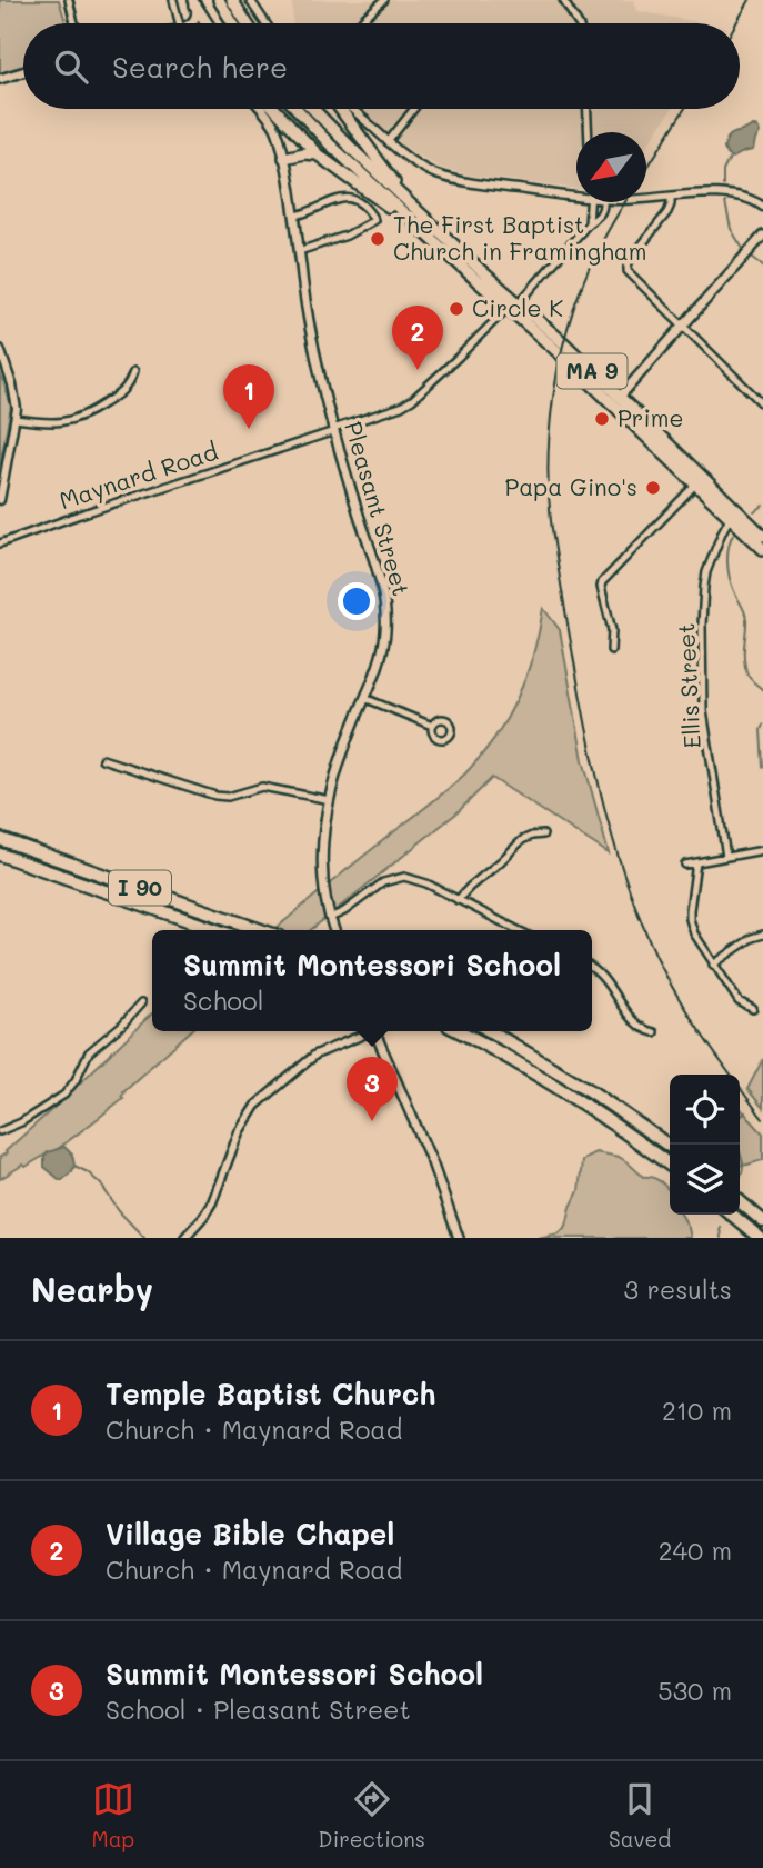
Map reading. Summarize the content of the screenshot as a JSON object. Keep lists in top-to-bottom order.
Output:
{
  "streets": {
    "highway": ["MA 9", "I 90"],
    "main road": ["Pleasant Street"],
    "street": ["Maynard Road", "Ellis Street"]
  },
  "crossings": [
    ["MA 9", "Maynard Road"],
    ["MA 9", "Ellis Street"],
    ["Maynard Road", "Pleasant Street"]
  ],
  "places": [
    "The First Baptist Church in Framingham",
    "Circle K",
    "Prime",
    "Papa Gino's"
  ],
  "north": "bottom left",
  "page": {
    "search": "Search here",
    "pins": ["2", "1", "3"],
    "popup": ["Summit Montessori School", "School"],
    "heading": ["Nearby", "3 results"],
    "list": [
      {
        "mark": "1",
        "name": "Temple Baptist Church",
        "note": "Church · Maynard Road",
        "value": "210 m"
      },
      {
        "mark": "2",
        "name": "Village Bible Chapel",
        "note": "Church · Maynard Road",
        "value": "240 m"
      },
      {
        "mark": "3",
        "name": "Summit Montessori School",
        "note": "School · Pleasant Street",
        "value": "530 m"
      }
    ],
    "nav": ["Map", "Directions", "Saved"]
  }
}
